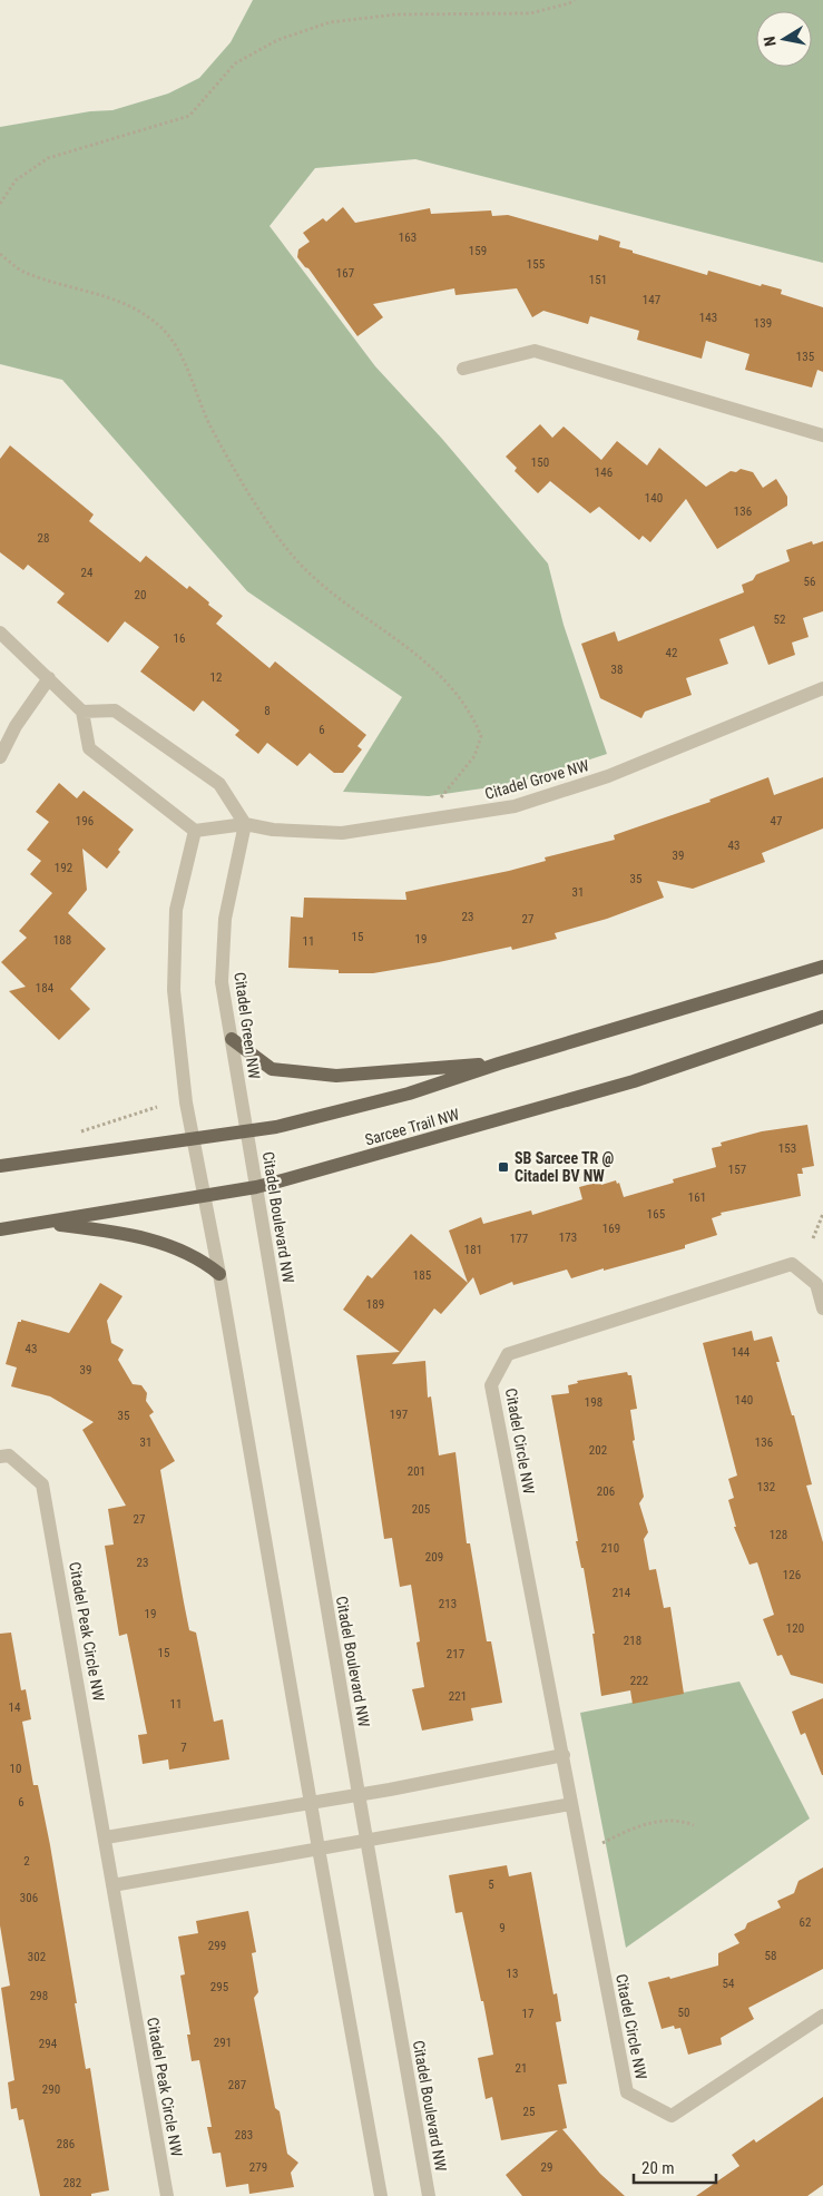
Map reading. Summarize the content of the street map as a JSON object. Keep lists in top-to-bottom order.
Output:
{
  "streets": {
    "main road": ["Sarcee Trail NW"],
    "street": [
      "Citadel Grove NW",
      "Citadel Green NW",
      "Citadel Boulevard NW",
      "Citadel Circle NW",
      "Citadel Peak Circle NW"
    ]
  },
  "crossings": [
    ["Citadel Grove NW", "Citadel Green NW"],
    ["Citadel Green NW", "Citadel Boulevard NW"],
    ["Sarcee Trail NW", "Citadel Boulevard NW"]
  ],
  "places": {
    "transit": ["SB Sarcee TR @ Citadel BV NW"]
  },
  "house_numbers": [
    "163",
    "159",
    "155",
    "167",
    "151",
    "147",
    "143",
    "139",
    "135",
    "150",
    "146",
    "140",
    "136",
    "28",
    "24",
    "56",
    "20",
    "52",
    "16",
    "42",
    "38",
    "12",
    "8",
    "6",
    "196",
    "47",
    "43",
    "39",
    "192",
    "35",
    "31",
    "23",
    "27",
    "15",
    "19",
    "188",
    "11",
    "184",
    "153",
    "157",
    "161",
    "165",
    "169",
    "173",
    "177",
    "181",
    "185",
    "189",
    "43",
    "144",
    "39",
    "140",
    "198",
    "197",
    "35",
    "31",
    "136",
    "202",
    "201",
    "132",
    "206",
    "205",
    "27",
    "128",
    "210",
    "209",
    "23",
    "126",
    "214",
    "213",
    "19",
    "120",
    "218",
    "15",
    "217",
    "222",
    "221",
    "11",
    "14",
    "7",
    "10",
    "6",
    "2",
    "5",
    "306",
    "62",
    "9",
    "299",
    "58",
    "302",
    "13",
    "54",
    "295",
    "298",
    "50",
    "17",
    "291",
    "294",
    "21",
    "287",
    "290",
    "25",
    "283",
    "286",
    "279",
    "29",
    "282"
  ],
  "scale_bar": "20 m",
  "north": "left"
}
